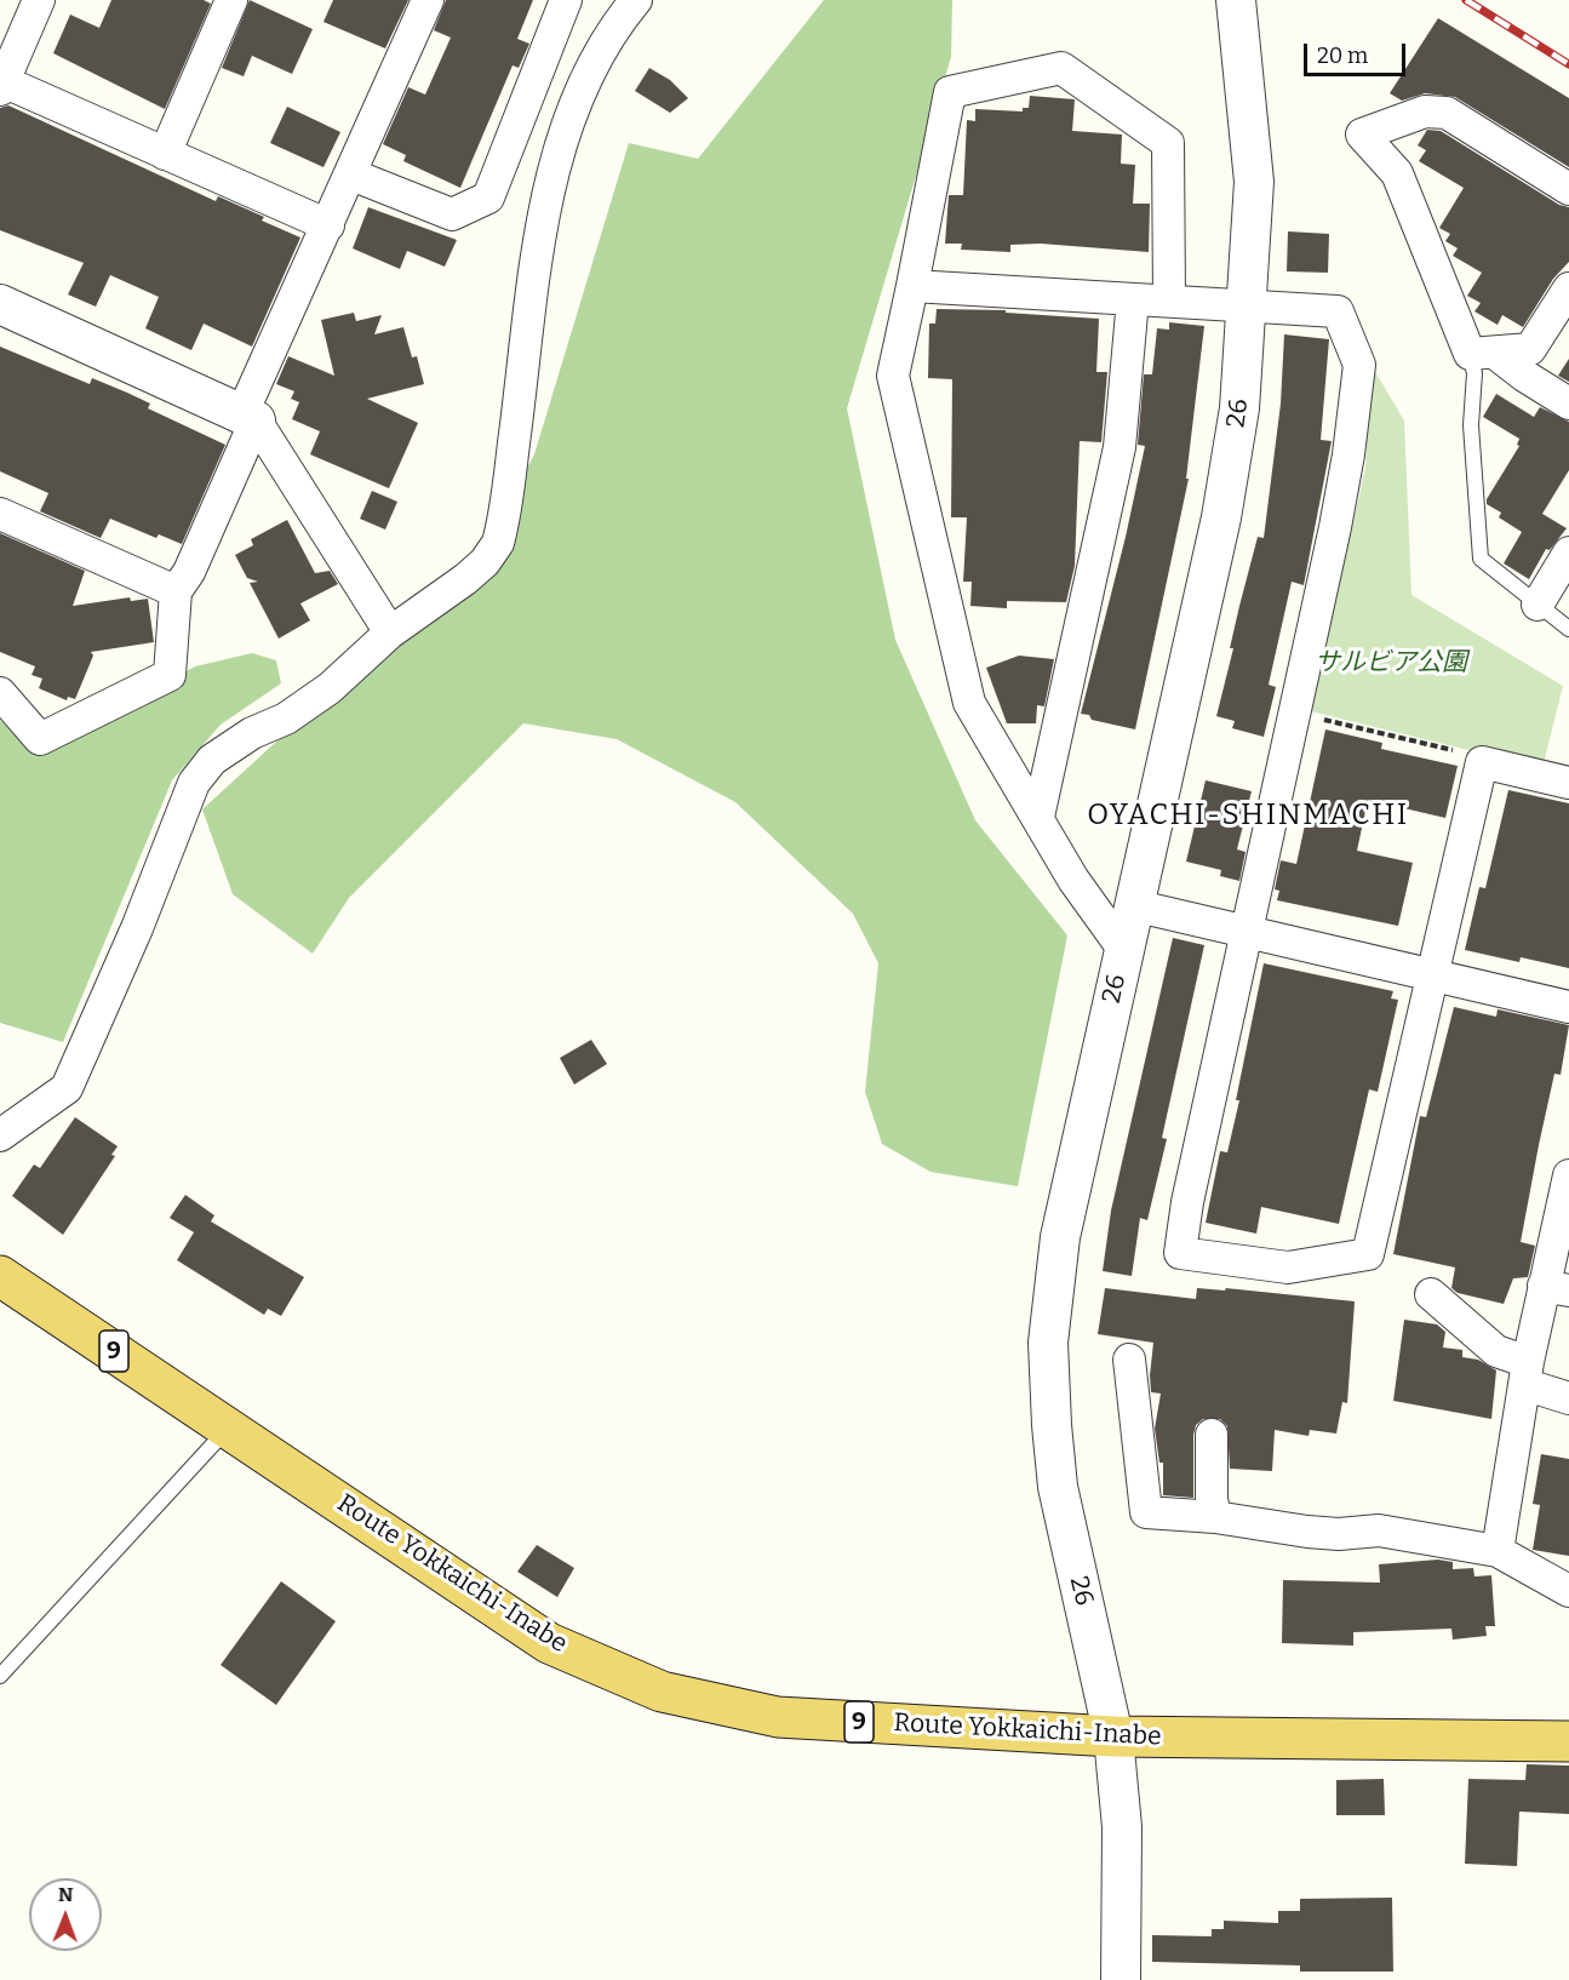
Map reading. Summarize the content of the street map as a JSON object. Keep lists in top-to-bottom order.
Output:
{
  "streets": {
    "main road": ["9", "Route Yokkaichi-Inabe"],
    "street": ["26"]
  },
  "crossings": [
    ["26", "Route Yokkaichi-Inabe"]
  ],
  "districts": ["OYACHI-SHINMACHI"],
  "parks": ["サルビア公園"],
  "scale_bar": "20 m",
  "north": "top"
}
